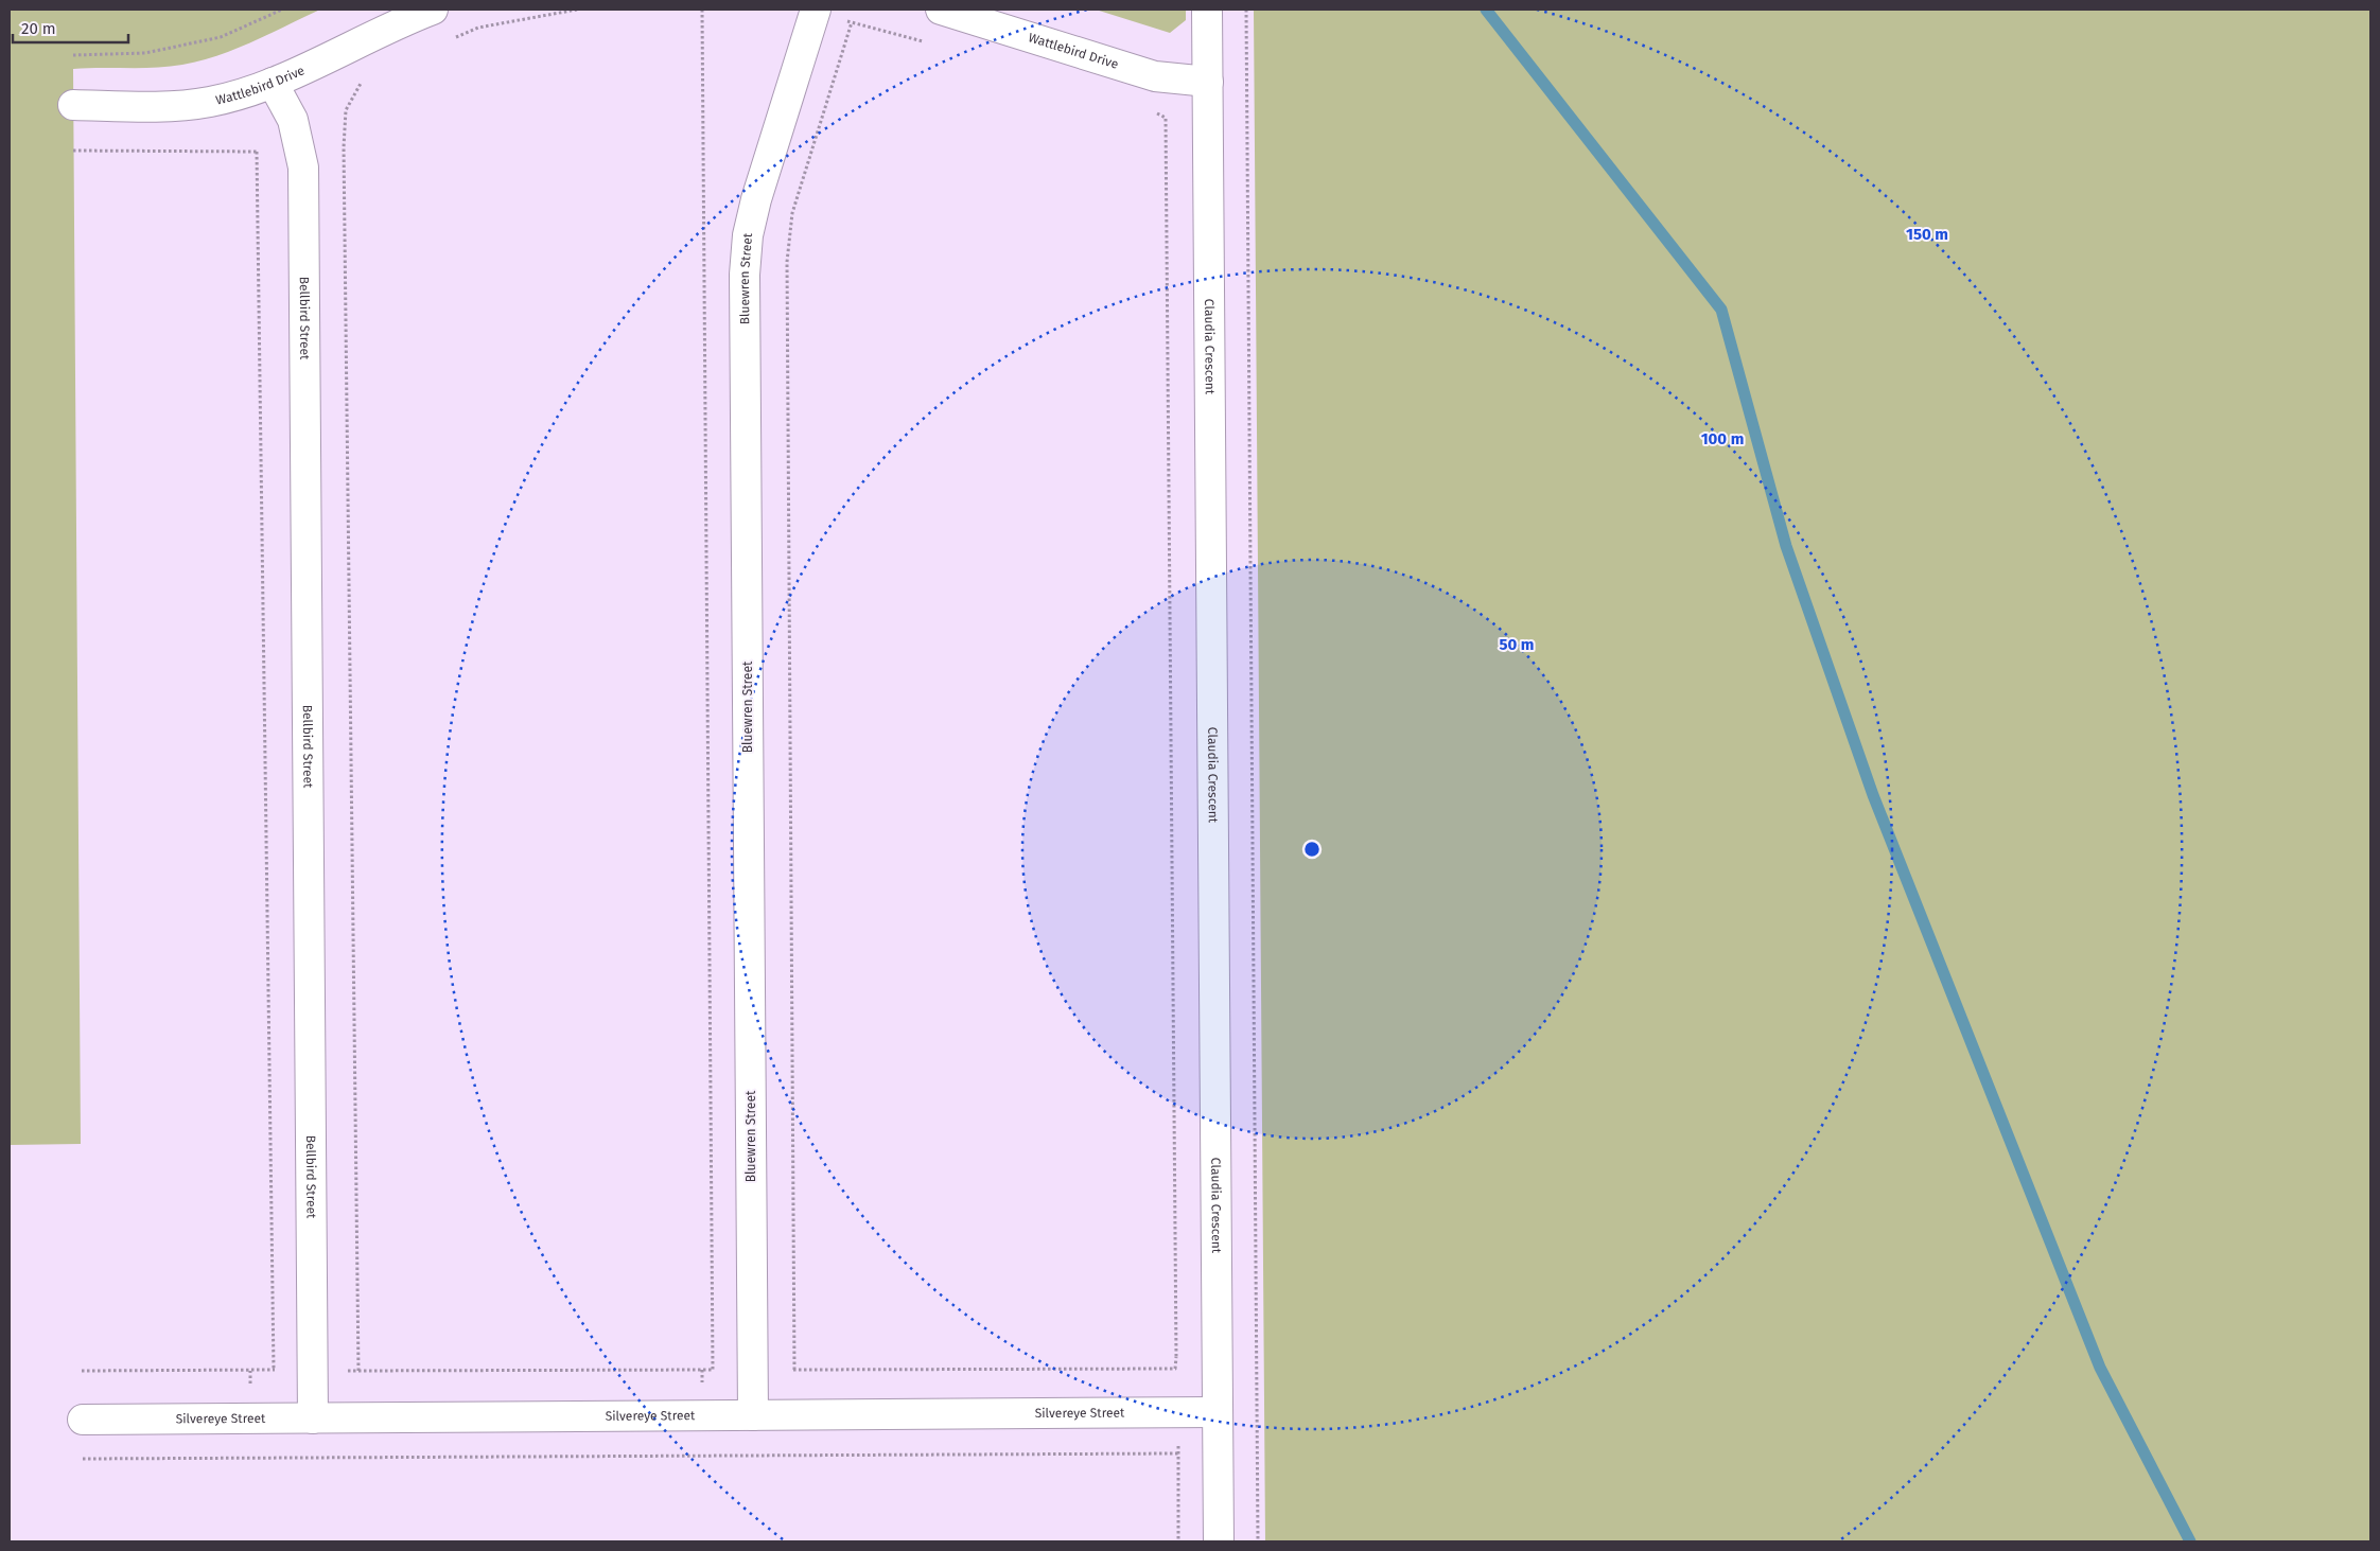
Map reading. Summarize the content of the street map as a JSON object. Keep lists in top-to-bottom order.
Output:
{
  "streets": {
    "street": [
      "Wattlebird Drive",
      "Bluewren Street",
      "Bellbird Street",
      "Claudia Crescent",
      "Silvereye Street"
    ]
  },
  "crossings": [
    ["Wattlebird Drive", "Bellbird Street"],
    ["Wattlebird Drive", "Claudia Crescent"],
    ["Bluewren Street", "Silvereye Street"],
    ["Bellbird Street", "Silvereye Street"],
    ["Claudia Crescent", "Silvereye Street"]
  ],
  "scale_bar": "20 m",
  "rings": ["150 m", "100 m", "50 m"]
}
